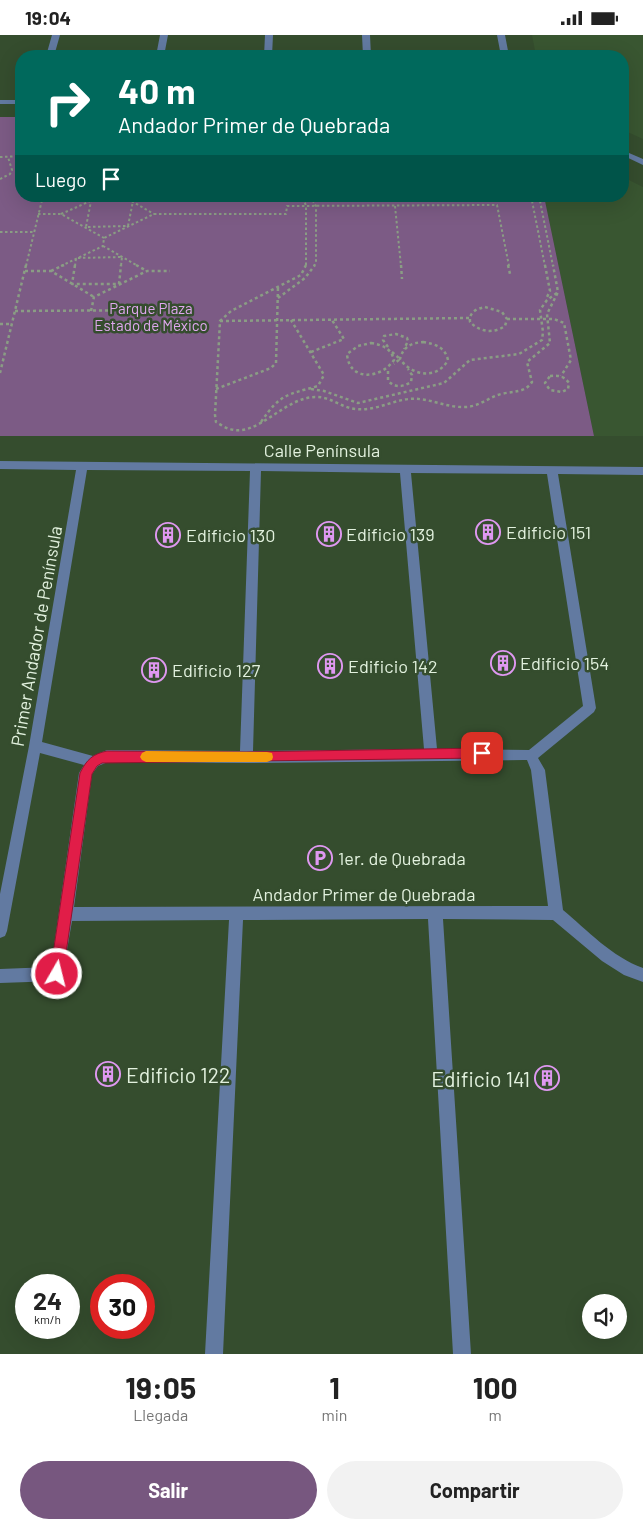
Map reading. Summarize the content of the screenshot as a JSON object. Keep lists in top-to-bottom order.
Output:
{
  "streets": {
    "street": ["Calle Península", "Primer Andador de Península", "Andador Primer de Quebrada"]
  },
  "crossings": [
    ["Calle Península", "Primer Andador de Península"]
  ],
  "parks": ["Parque Plaza Estado de México"],
  "places": {
    "building": [
      "Edificio 151",
      "Edificio 139",
      "Edificio 130",
      "Edificio 154",
      "Edificio 142",
      "Edificio 127",
      "Edificio 122",
      "Edificio 141"
    ],
    "parking": ["1er. de Quebrada"]
  },
  "page": {
    "status": "19:04",
    "turn": ["40 m", "Andador Primer de Quebrada"],
    "then": "Luego",
    "speed": "24 km/h",
    "limit": "30",
    "eta": [
      "19:05",
      "Llegada",
      "1",
      "min",
      "100",
      "m"
    ],
    "buttons": ["Salir", "Compartir"]
  }
}
